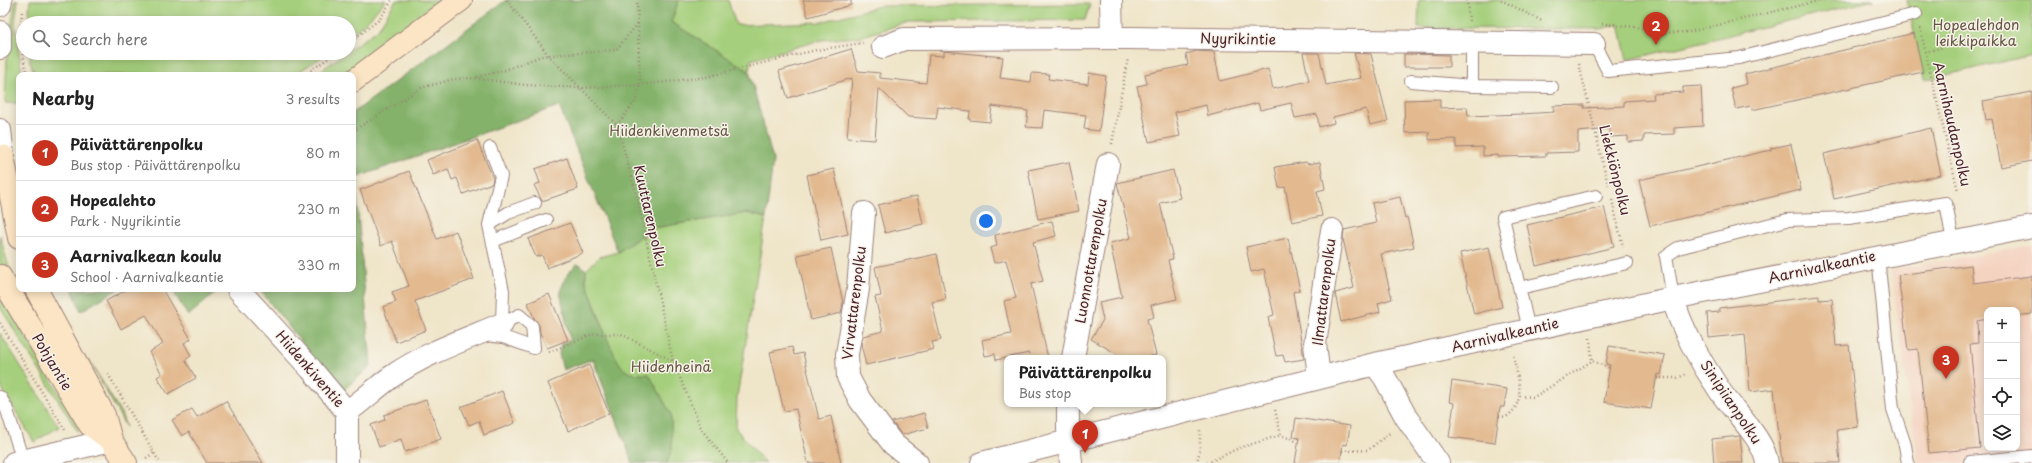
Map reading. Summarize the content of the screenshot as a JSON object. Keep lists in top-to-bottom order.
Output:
{
  "streets": {
    "main road": ["Pohjantie"],
    "street": [
      "Nyyrikintie",
      "Luonnottarenpolku",
      "Aarnivalkeantie",
      "Ilmattarenpolku",
      "Virvattarenpolku",
      "Hiidenkiventie",
      "Sinipiianpolku"
    ],
    "path": ["Aarnihaudanpolku", "Liekkiönpolku", "Kuuttarenpolku"]
  },
  "crossings": [
    ["Nyyrikintie", "Liekkiönpolku"],
    ["Aarnivalkeantie", "Ilmattarenpolku"],
    ["Aarnivalkeantie", "Sinipiianpolku"]
  ],
  "parks": ["Hopealehdon leikkipaikka", "Hiidenkivenmetsä", "Hiidenheinä"],
  "page": {
    "pins": ["2", "3", "1"],
    "search": "Search here",
    "heading": ["Nearby", "3 results"],
    "list": [
      {
        "mark": "1",
        "name": "Päivättärenpolku",
        "note": "Bus stop · Päivättärenpolku",
        "value": "80 m"
      },
      {
        "mark": "2",
        "name": "Hopealehto",
        "note": "Park · Nyyrikintie",
        "value": "230 m"
      },
      {
        "mark": "3",
        "name": "Aarnivalkean koulu",
        "note": "School · Aarnivalkeantie",
        "value": "330 m"
      }
    ],
    "map_buttons": ["+", "−"],
    "popup": ["Päivättärenpolku", "Bus stop"]
  }
}
